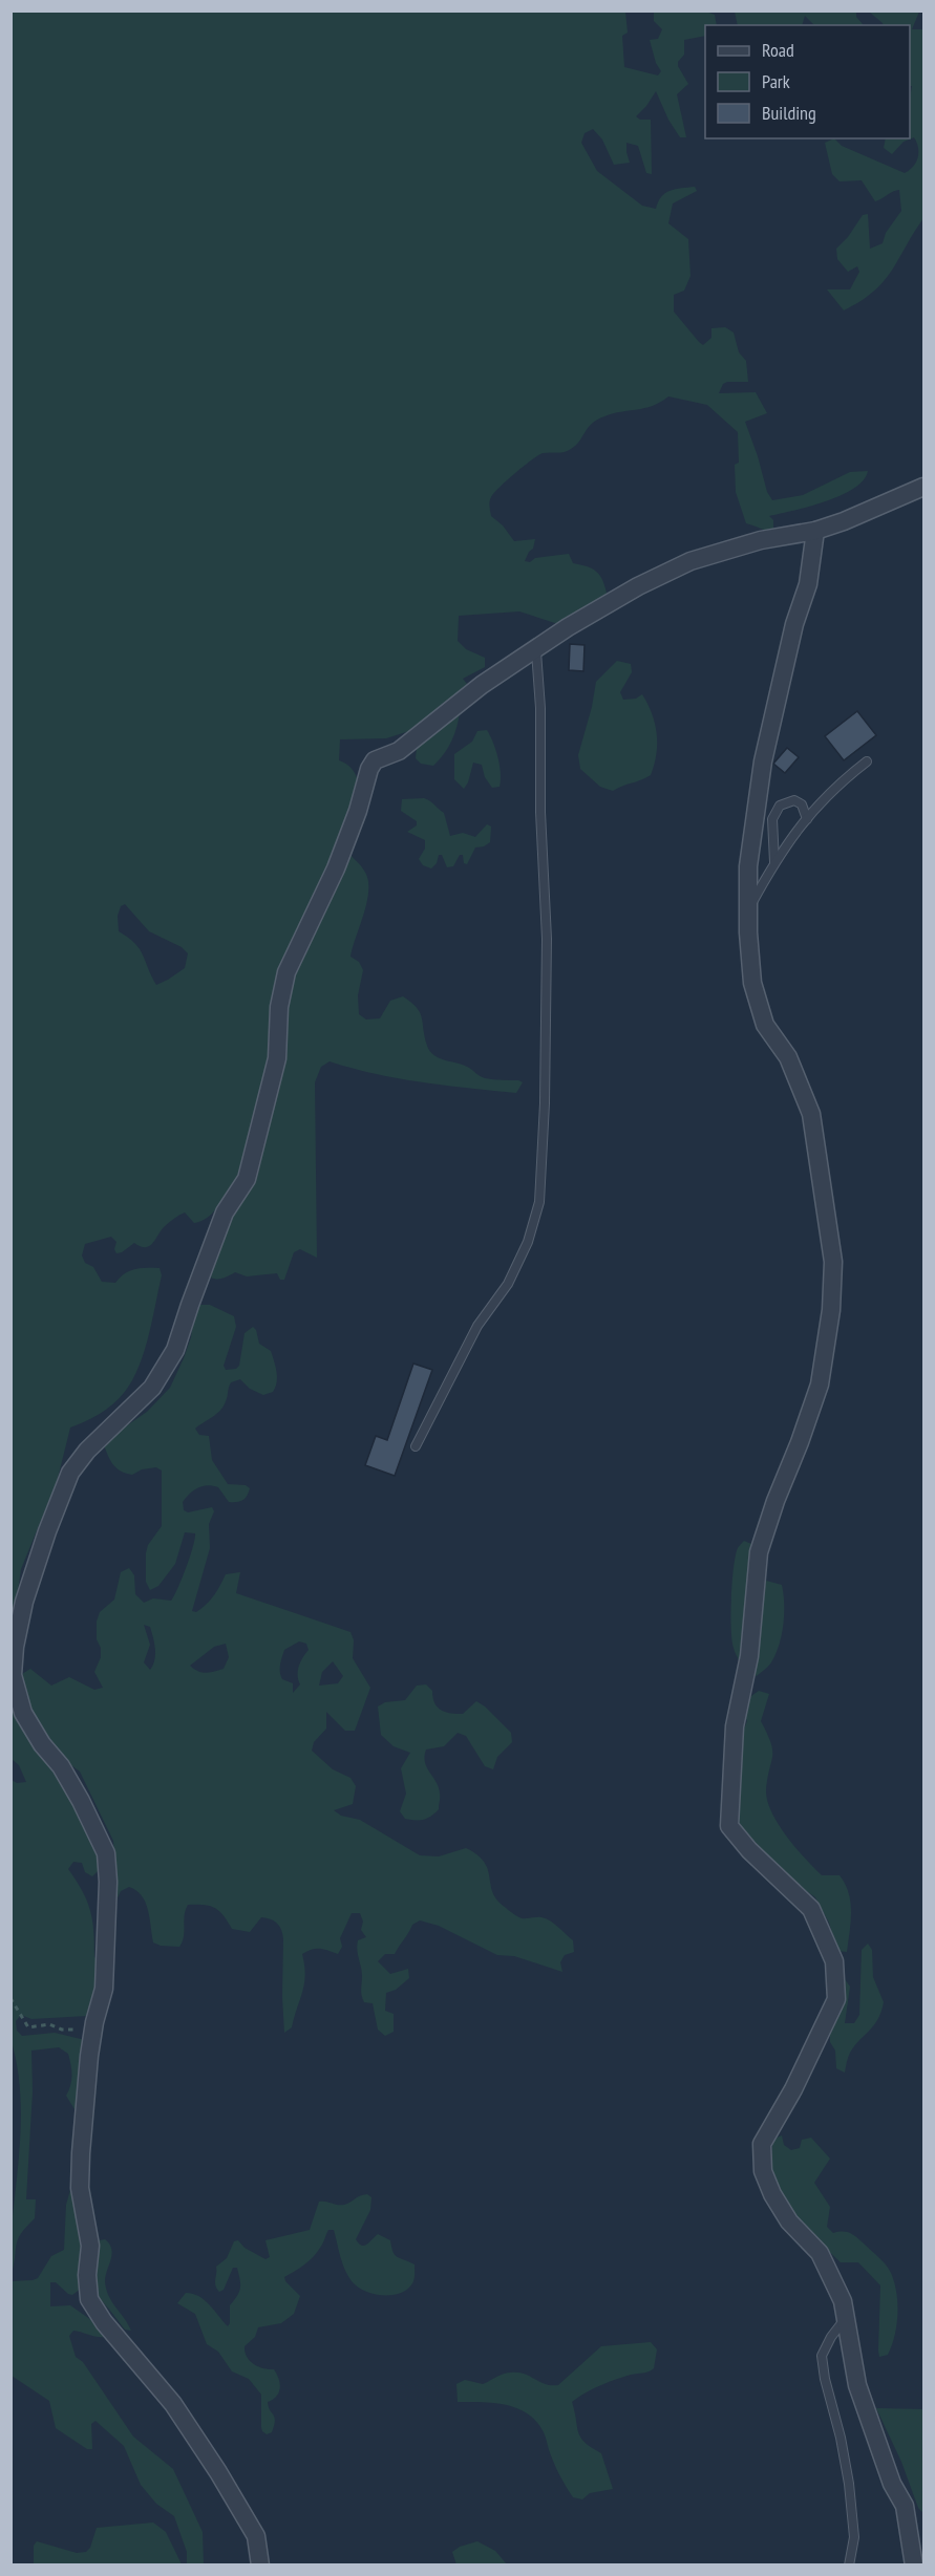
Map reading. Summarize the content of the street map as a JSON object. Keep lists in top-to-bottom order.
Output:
{
  "legend": ["Road", "Park", "Building"]
}
